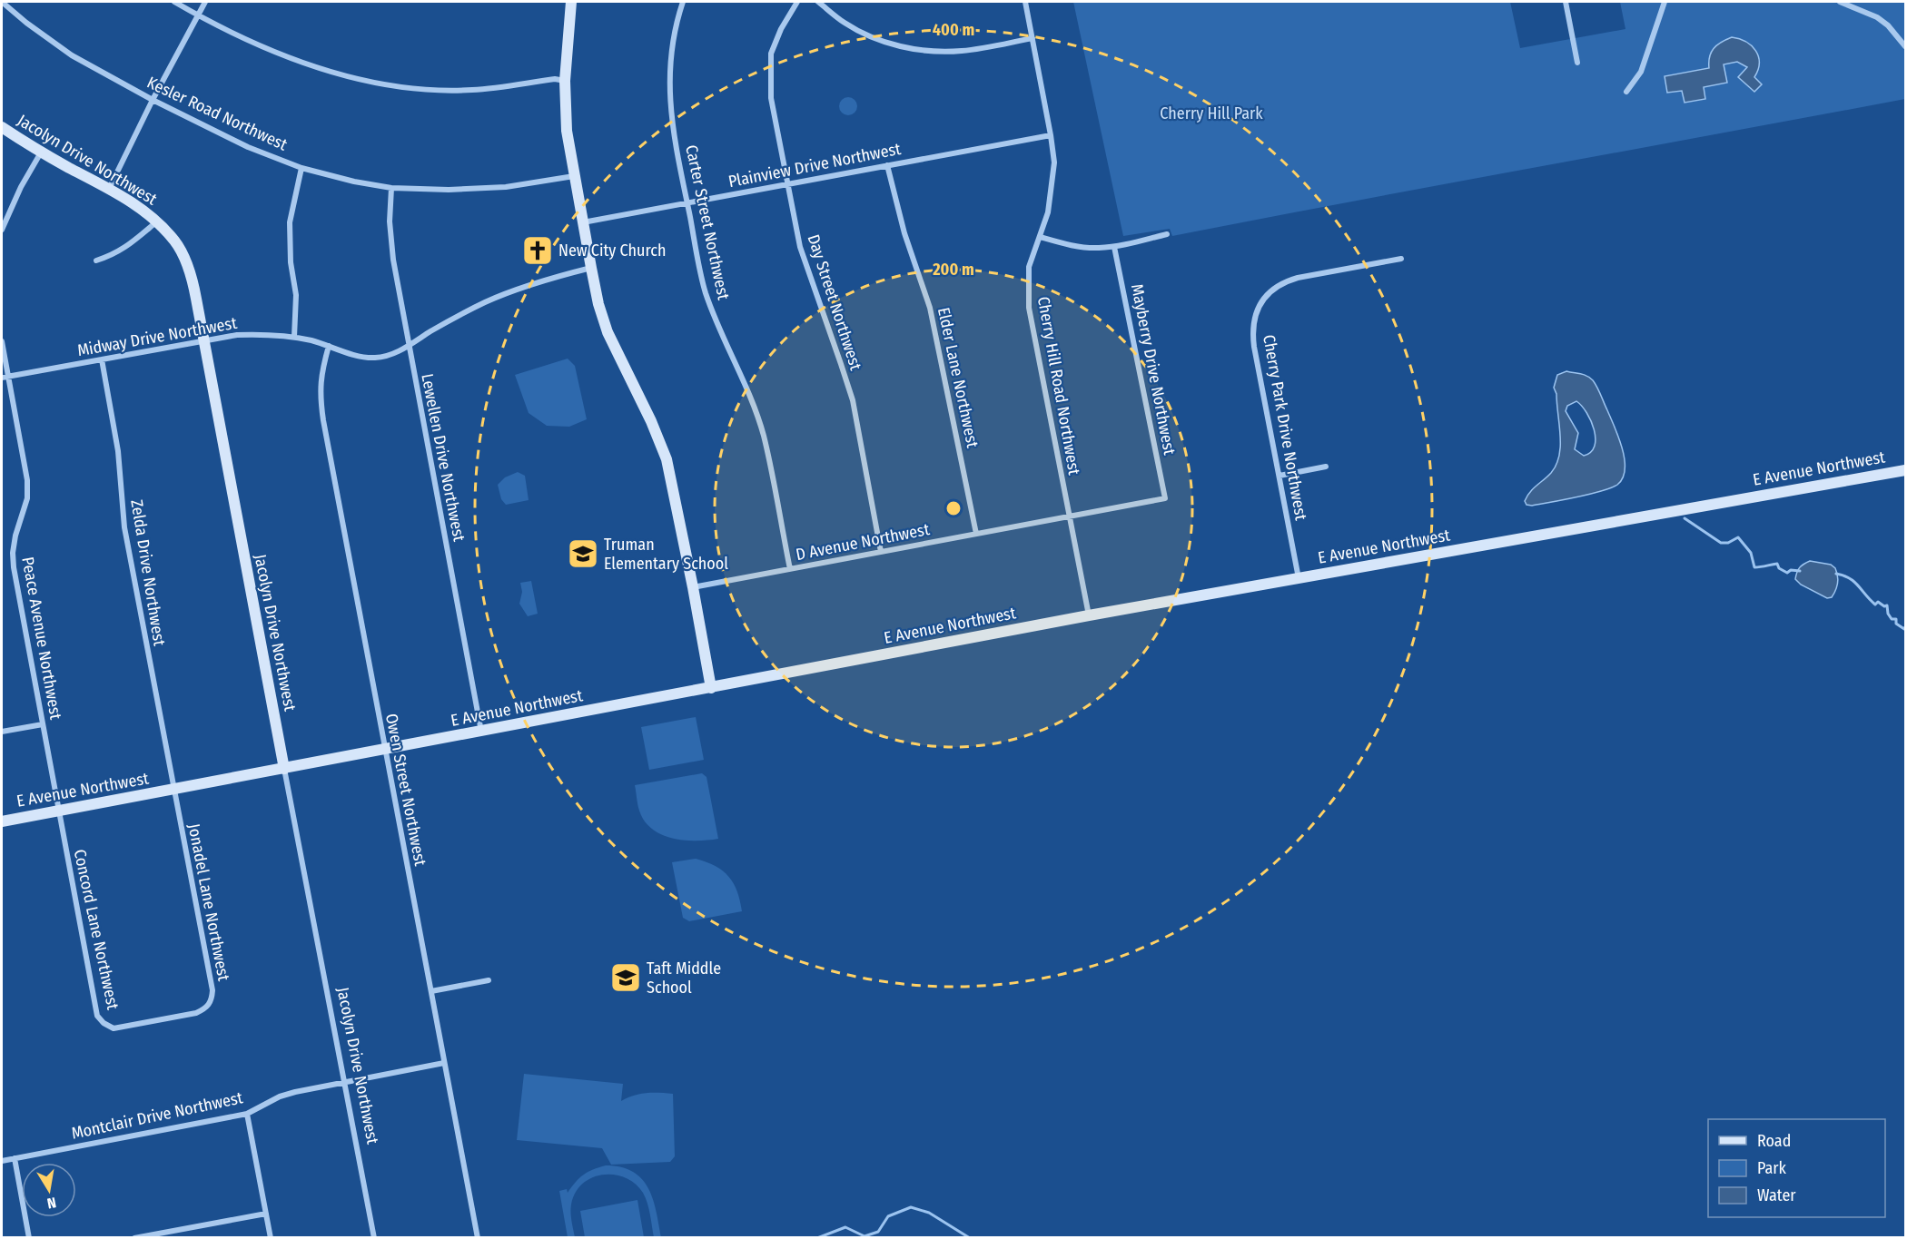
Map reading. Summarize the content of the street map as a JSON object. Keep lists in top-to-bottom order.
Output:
{
  "streets": {
    "street": [
      "Kesler Road Northwest",
      "Jacolyn Drive Northwest",
      "Plainview Drive Northwest",
      "Carter Street Northwest",
      "Day Street Northwest",
      "Midway Drive Northwest",
      "Mayberry Drive Northwest",
      "Elder Lane Northwest",
      "Cherry Hill Road Northwest",
      "Cherry Park Drive Northwest",
      "Lewellen Drive Northwest",
      "E Avenue Northwest",
      "D Avenue Northwest",
      "Zelda Drive Northwest",
      "Peace Avenue Northwest",
      "Owen Street Northwest",
      "Jonadel Lane Northwest",
      "Concord Lane Northwest",
      "Montclair Drive Northwest"
    ]
  },
  "crossings": [
    ["Kesler Road Northwest", "Lewellen Drive Northwest"],
    ["Jacolyn Drive Northwest", "Midway Drive Northwest"],
    ["Jacolyn Drive Northwest", "E Avenue Northwest"],
    ["Jacolyn Drive Northwest", "Montclair Drive Northwest"],
    ["Plainview Drive Northwest", "Carter Street Northwest"],
    ["Plainview Drive Northwest", "Day Street Northwest"],
    ["Plainview Drive Northwest", "Elder Lane Northwest"],
    ["Plainview Drive Northwest", "Cherry Hill Road Northwest"],
    ["Carter Street Northwest", "D Avenue Northwest"],
    ["Day Street Northwest", "D Avenue Northwest"],
    ["Midway Drive Northwest", "Lewellen Drive Northwest"],
    ["Midway Drive Northwest", "Zelda Drive Northwest"],
    ["Midway Drive Northwest", "Peace Avenue Northwest"],
    ["Midway Drive Northwest", "Owen Street Northwest"],
    ["Mayberry Drive Northwest", "D Avenue Northwest"],
    ["Elder Lane Northwest", "D Avenue Northwest"],
    ["Cherry Hill Road Northwest", "E Avenue Northwest"],
    ["Cherry Hill Road Northwest", "D Avenue Northwest"],
    ["Cherry Park Drive Northwest", "E Avenue Northwest"],
    ["Lewellen Drive Northwest", "E Avenue Northwest"],
    ["E Avenue Northwest", "Zelda Drive Northwest"],
    ["E Avenue Northwest", "Peace Avenue Northwest"],
    ["E Avenue Northwest", "Owen Street Northwest"],
    ["E Avenue Northwest", "Jonadel Lane Northwest"],
    ["E Avenue Northwest", "Concord Lane Northwest"],
    ["Zelda Drive Northwest", "Jonadel Lane Northwest"],
    ["Peace Avenue Northwest", "Concord Lane Northwest"],
    ["Owen Street Northwest", "Montclair Drive Northwest"],
    ["Jonadel Lane Northwest", "Concord Lane Northwest"]
  ],
  "parks": ["Cherry Hill Park"],
  "places": {
    "church": ["New City Church"],
    "school or university": ["Truman Elementary School", "Taft Middle School"]
  },
  "legend": ["Road", "Park", "Water"],
  "north": "bottom",
  "rings": ["400 m", "200 m"]
}
